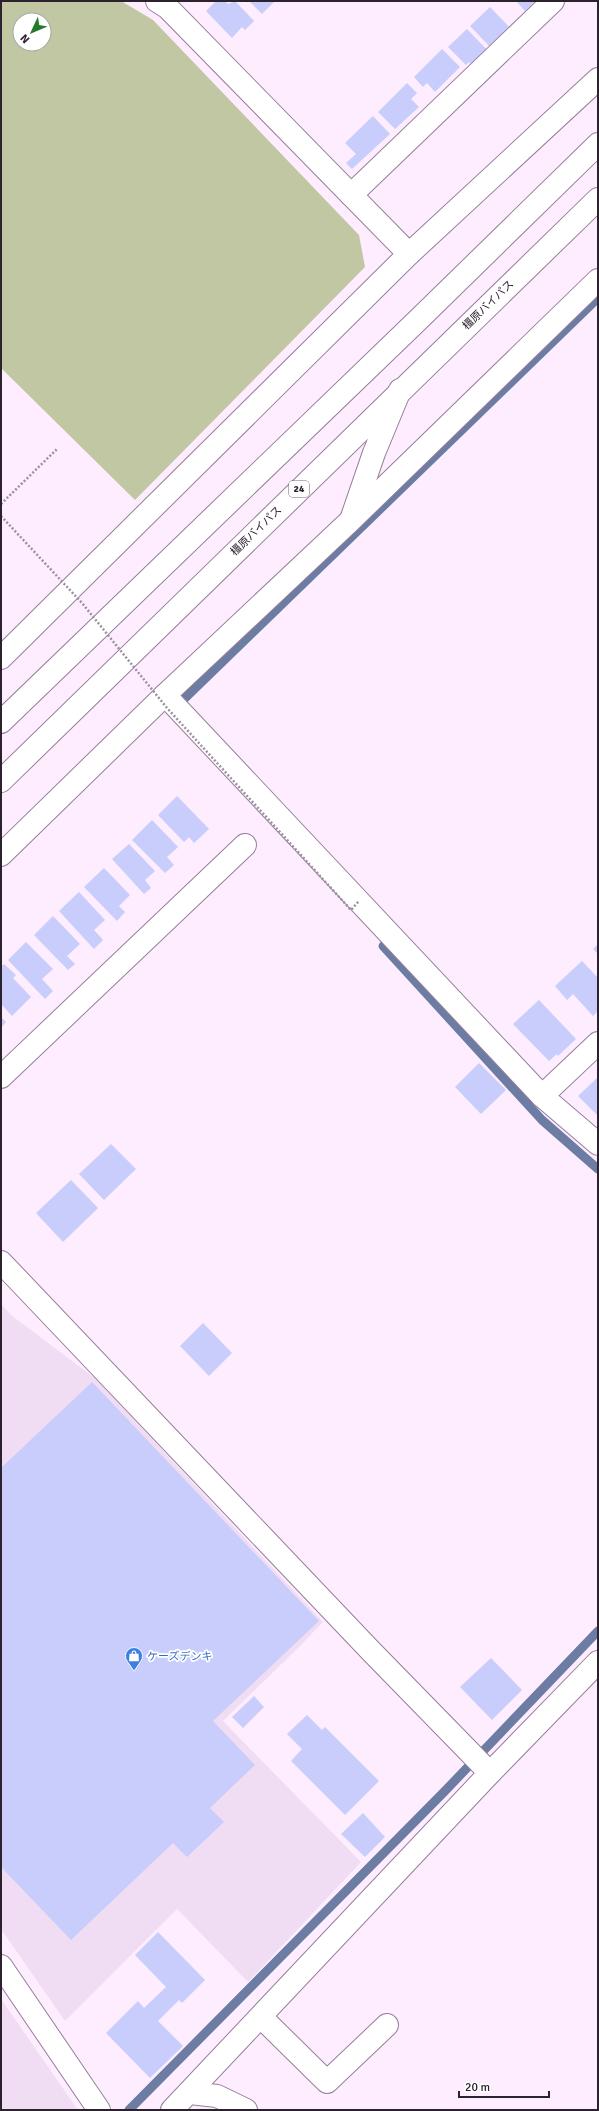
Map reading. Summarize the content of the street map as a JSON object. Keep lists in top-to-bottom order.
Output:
{
  "streets": {
    "main road": ["橿原バイパス", "24"]
  },
  "places": {
    "shop": ["ケーズデンキ"]
  },
  "scale_bar": "20 m",
  "north": "bottom left"
}
